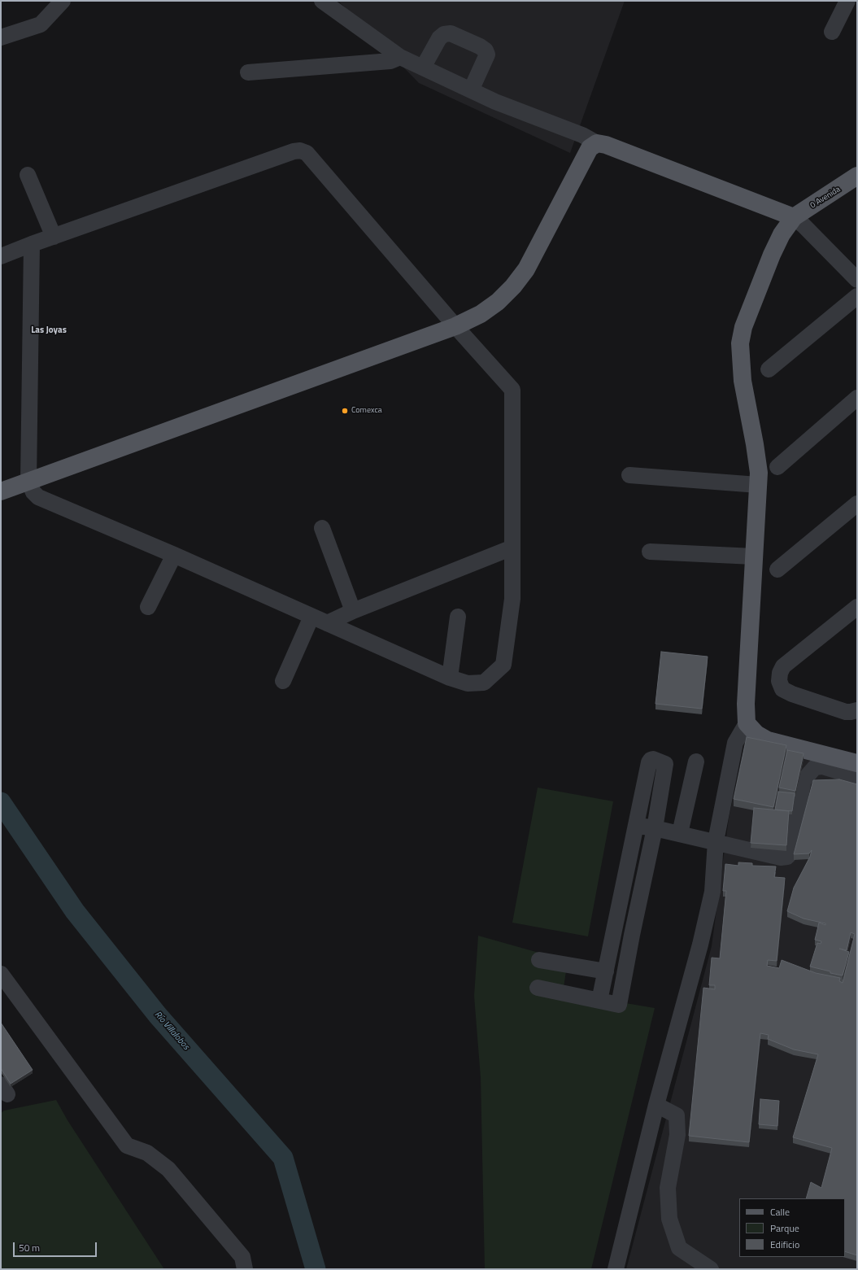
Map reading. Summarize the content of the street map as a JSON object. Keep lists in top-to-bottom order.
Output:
{
  "streets": {
    "main road": ["0 Avenida"]
  },
  "districts": ["Las Joyas"],
  "water": ["Río Villalobos"],
  "places": ["Comexca"],
  "legend": ["Calle", "Parque", "Edificio"],
  "scale_bar": "50 m"
}
